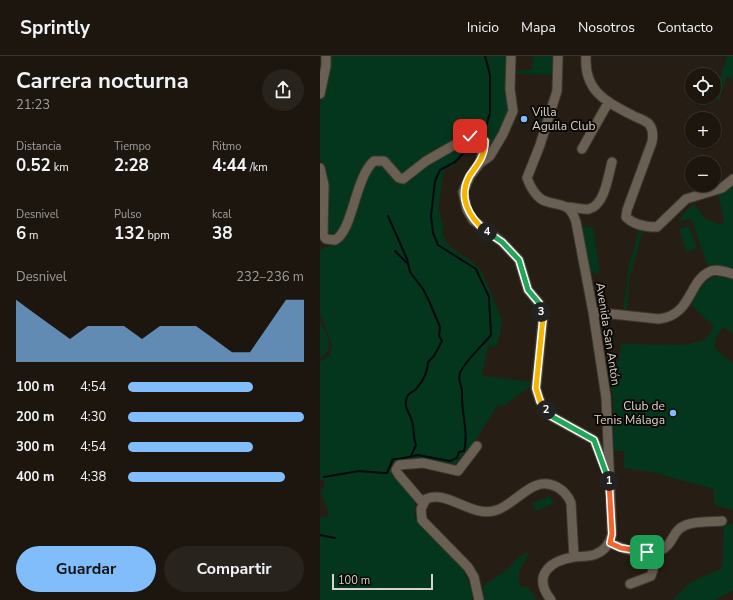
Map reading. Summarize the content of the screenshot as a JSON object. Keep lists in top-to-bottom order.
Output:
{
  "streets": {
    "street": ["Avenida San Antón"]
  },
  "places": ["Villa Aguila Club", "Club de Tenis Málaga"],
  "scale_bar": "100 m",
  "page": {
    "header": "Sprintly",
    "nav": [
      "Inicio",
      "Mapa",
      "Nosotros",
      "Contacto"
    ],
    "heading": ["Carrera nocturna", "21:23"],
    "map_buttons": ["+", "−"],
    "stats": [
      ["Distancia", "0.52 km"],
      ["Tiempo", "2:28"],
      ["Ritmo", "4:44 /km"],
      ["Desnivel", "6 m"],
      ["Pulso", "132 bpm"],
      ["kcal", "38"]
    ],
    "pins": [
      "4",
      "3",
      "2",
      "1"
    ],
    "chart": ["Desnivel", "232–236 m"],
    "list": [
      {
        "name": "100 m",
        "note": "4:54"
      },
      {
        "name": "200 m",
        "note": "4:30"
      },
      {
        "name": "300 m",
        "note": "4:54"
      },
      {
        "name": "400 m",
        "note": "4:38"
      }
    ],
    "buttons": ["Guardar", "Compartir"],
    "scale": "100 m"
  }
}
